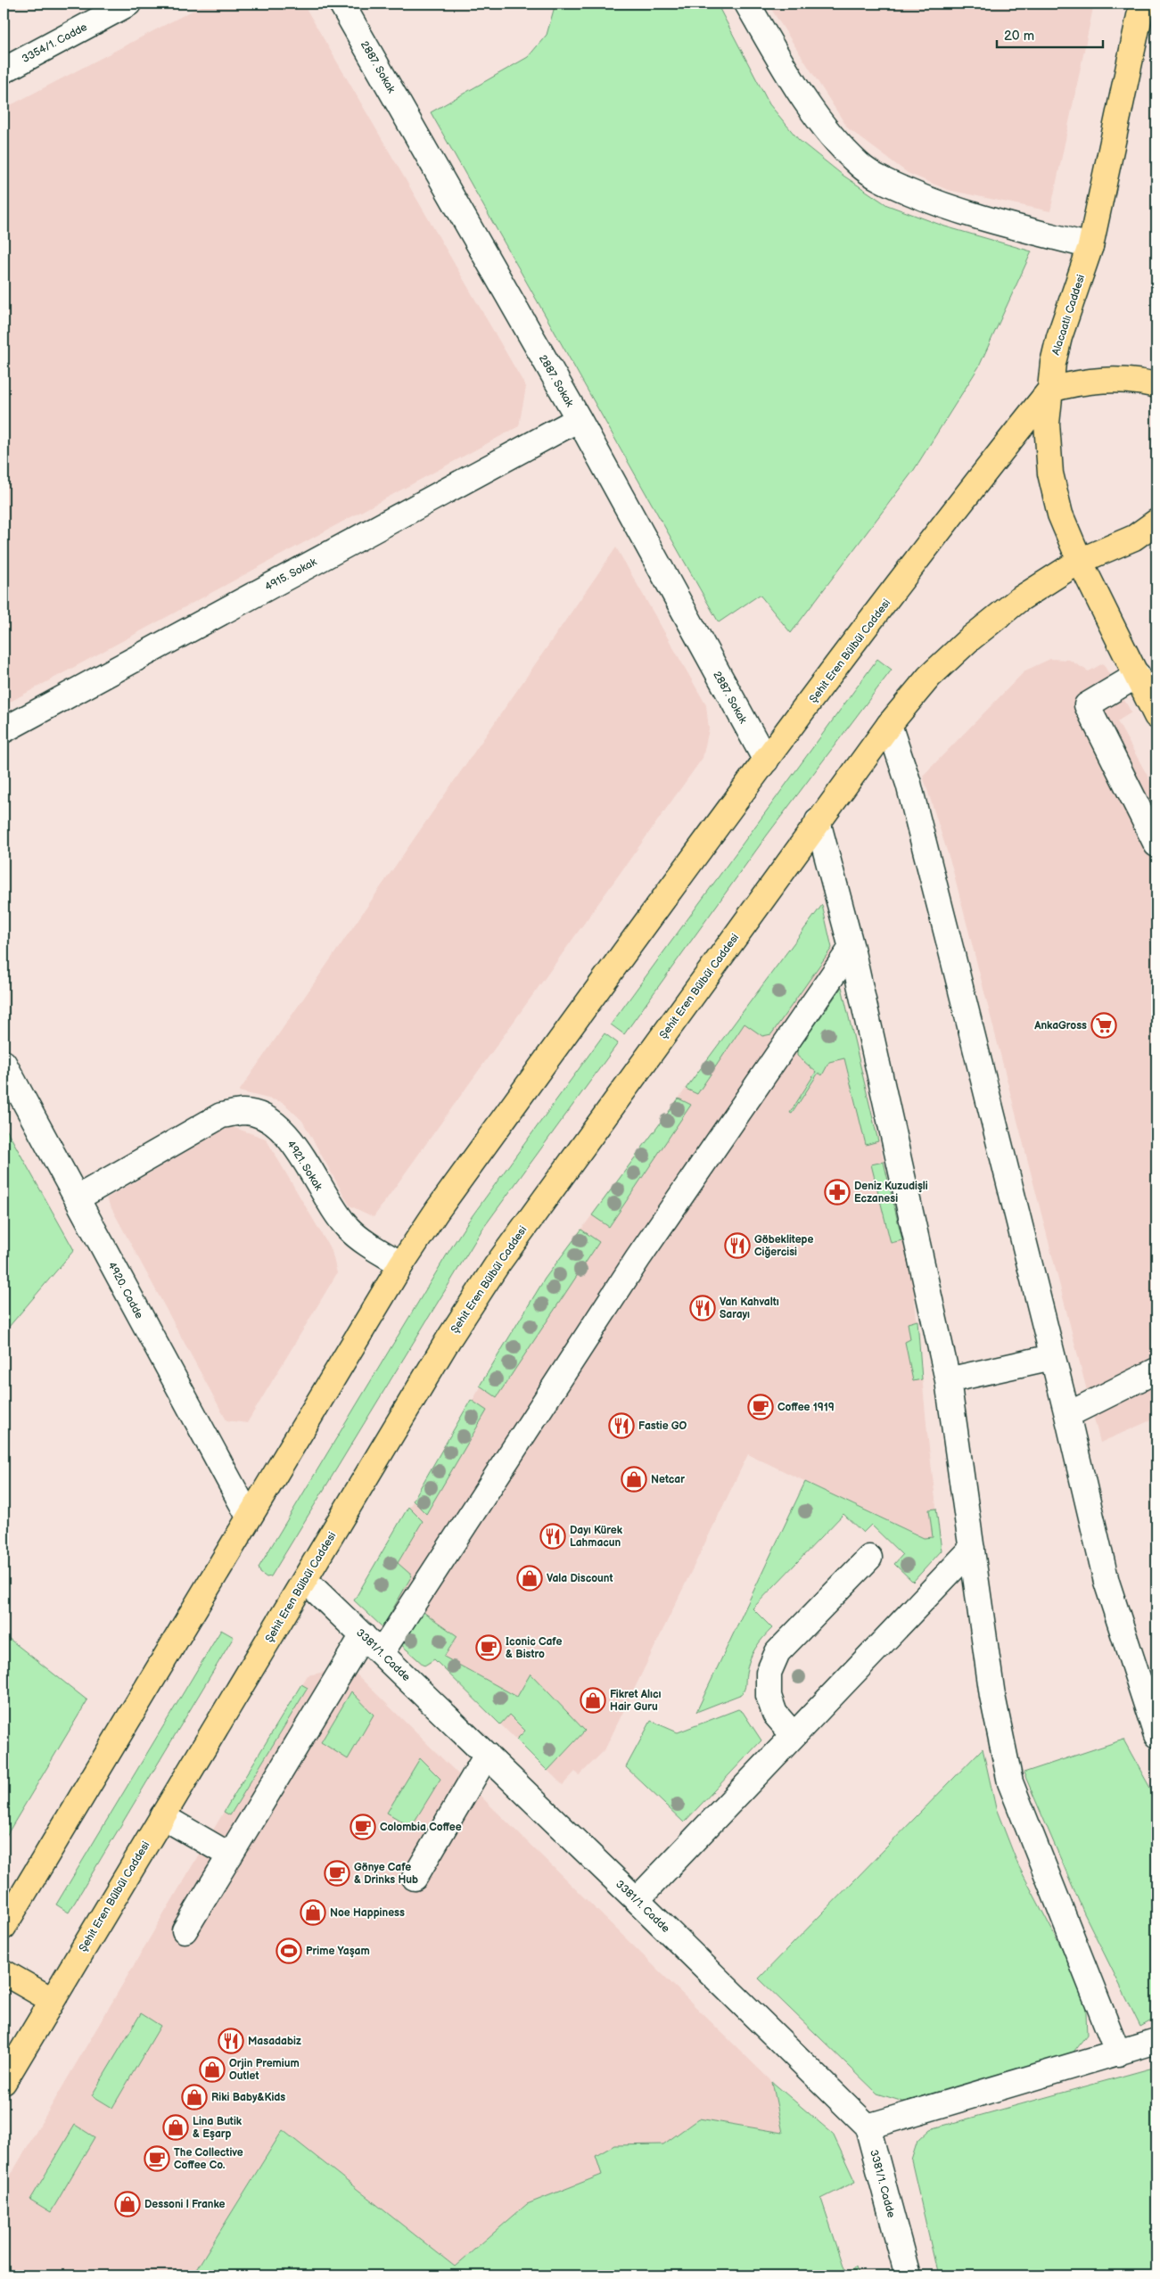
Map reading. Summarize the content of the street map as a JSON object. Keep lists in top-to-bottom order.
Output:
{
  "streets": {
    "main road": ["Alacaatlı Caddesi", "Şehit Eren Bülbül Caddesi"],
    "street": [
      "3354/1. Cadde",
      "2887. Sokak",
      "4915. Sokak",
      "4921. Sokak",
      "4920. Cadde",
      "3381/1. Cadde"
    ]
  },
  "crossings": [
    ["2887. Sokak", "4915. Sokak"],
    ["2887. Sokak", "Şehit Eren Bülbül Caddesi"],
    ["Alacaatlı Caddesi", "Şehit Eren Bülbül Caddesi"],
    ["Şehit Eren Bülbül Caddesi", "4921. Sokak"],
    ["Şehit Eren Bülbül Caddesi", "4920. Cadde"],
    ["Şehit Eren Bülbül Caddesi", "3381/1. Cadde"],
    ["4921. Sokak", "4920. Cadde"]
  ],
  "places": {
    "supermarket": ["AnkaGross"],
    "pharmacy": ["Deniz Kuzudişli Eczanesi"],
    "restaurant": [
      "Göbeklitepe Ciğercisi",
      "Van Kahvaltı Sarayı",
      "Fastie GO",
      "Dayı Kürek Lahmacun",
      "Masadabiz"
    ],
    "cafe": [
      "Coffee 1919",
      "Iconic Cafe & Bistro",
      "Colombia Coffee",
      "Gönye Cafe & Drinks Hub",
      "The Collective Coffee Co."
    ],
    "shop": [
      "Netcar",
      "Vala Discount",
      "Fikret Alıcı Hair Guru",
      "Noe Happiness",
      "Orjin Premium Outlet",
      "Riki Baby&Kids",
      "Lina Butik & Eşarp",
      "Dessoni | Franke"
    ],
    "sports": ["Prime Yaşam"]
  },
  "scale_bar": "20 m"
}
